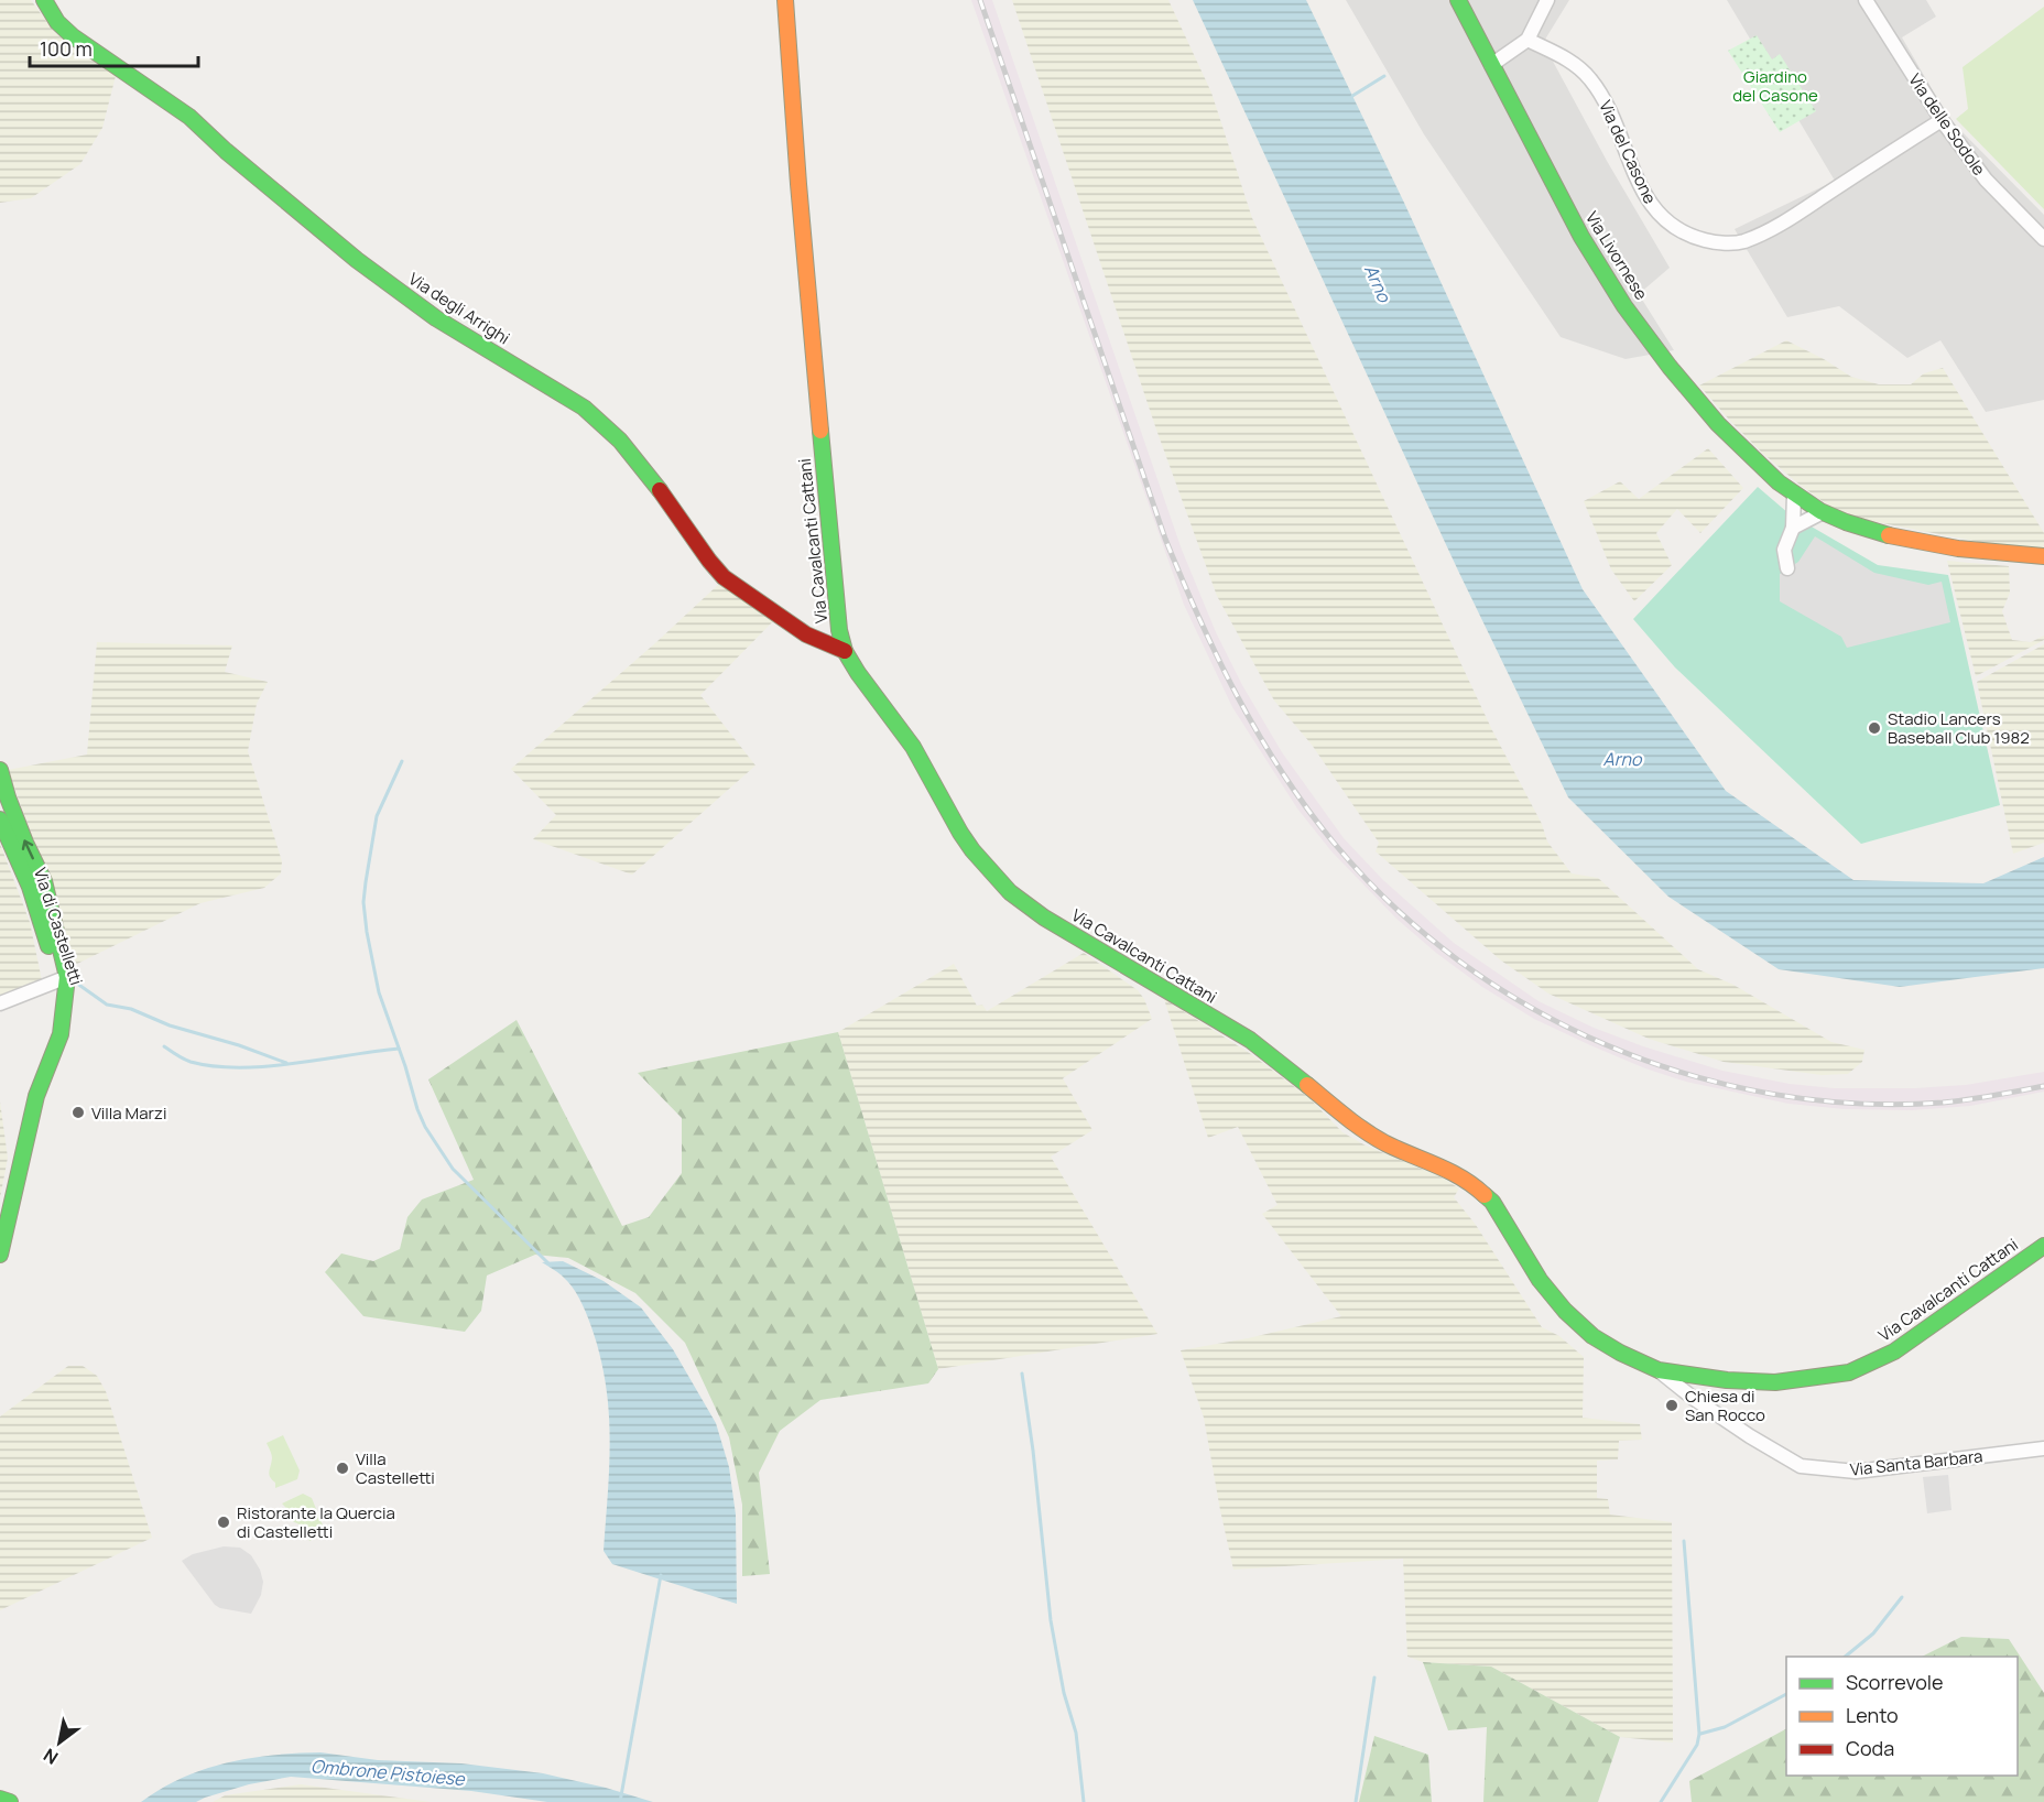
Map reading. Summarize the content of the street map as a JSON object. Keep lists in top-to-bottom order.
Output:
{
  "streets": {
    "street": [
      "Via delle Sodole",
      "Via del Casone",
      "Via Livornese",
      "Via degli Arrighi",
      "Via Cavalcanti Cattani",
      "Via di Castelletti",
      "Via Santa Barbara"
    ]
  },
  "crossings": [
    ["Via delle Sodole", "Via del Casone"],
    ["Via degli Arrighi", "Via Cavalcanti Cattani"],
    ["Via Cavalcanti Cattani", "Via Santa Barbara"]
  ],
  "water": ["Arno", "Ombrone Pistoiese"],
  "parks": ["Giardino del Casone"],
  "places": [
    "Stadio Lancers Baseball Club 1982",
    "Villa Marzi",
    "Chiesa di San Rocco",
    "Villa Castelletti",
    "Ristorante la Quercia di Castelletti"
  ],
  "legend": ["Scorrevole", "Lento", "Coda"],
  "scale_bar": "100 m",
  "north": "bottom left"
}
